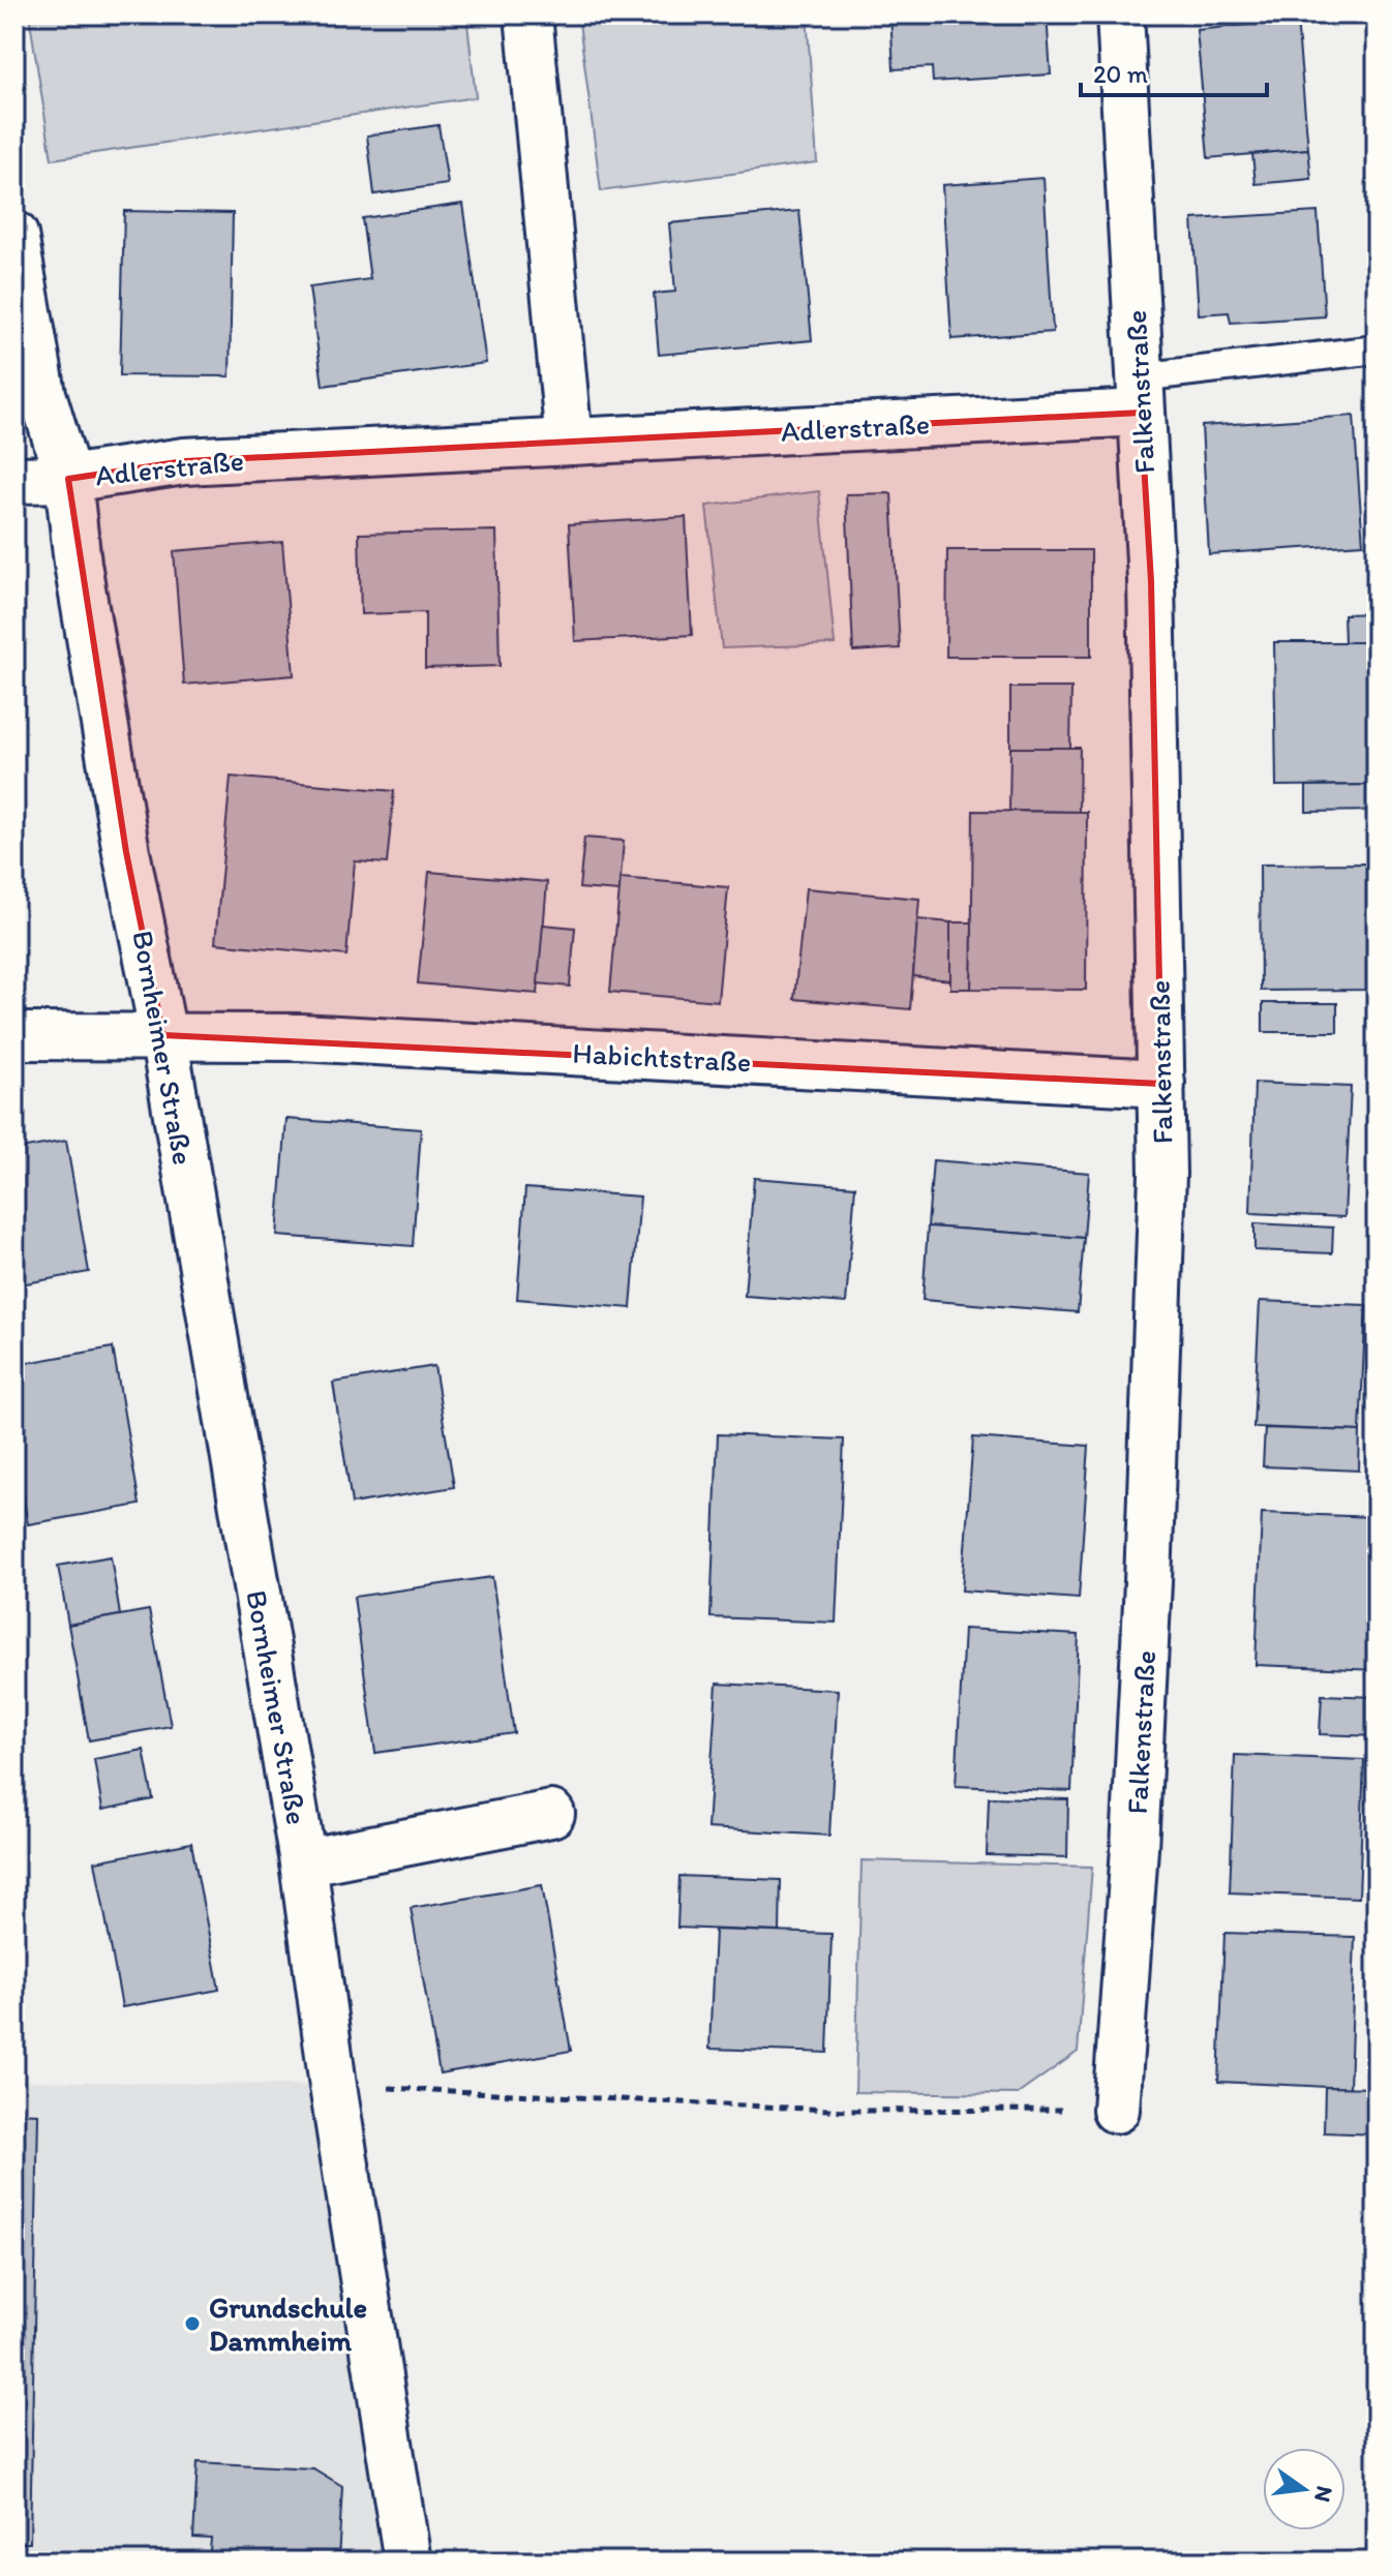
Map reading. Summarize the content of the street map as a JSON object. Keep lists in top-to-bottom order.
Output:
{
  "streets": {
    "street": [
      "Falkenstraße",
      "Adlerstraße",
      "Bornheimer Straße",
      "Habichtstraße"
    ]
  },
  "crossings": [
    ["Falkenstraße", "Adlerstraße"],
    ["Falkenstraße", "Habichtstraße"],
    ["Adlerstraße", "Bornheimer Straße"],
    ["Bornheimer Straße", "Habichtstraße"]
  ],
  "places": ["Grundschule Dammheim"],
  "scale_bar": "20 m",
  "north": "right"
}
